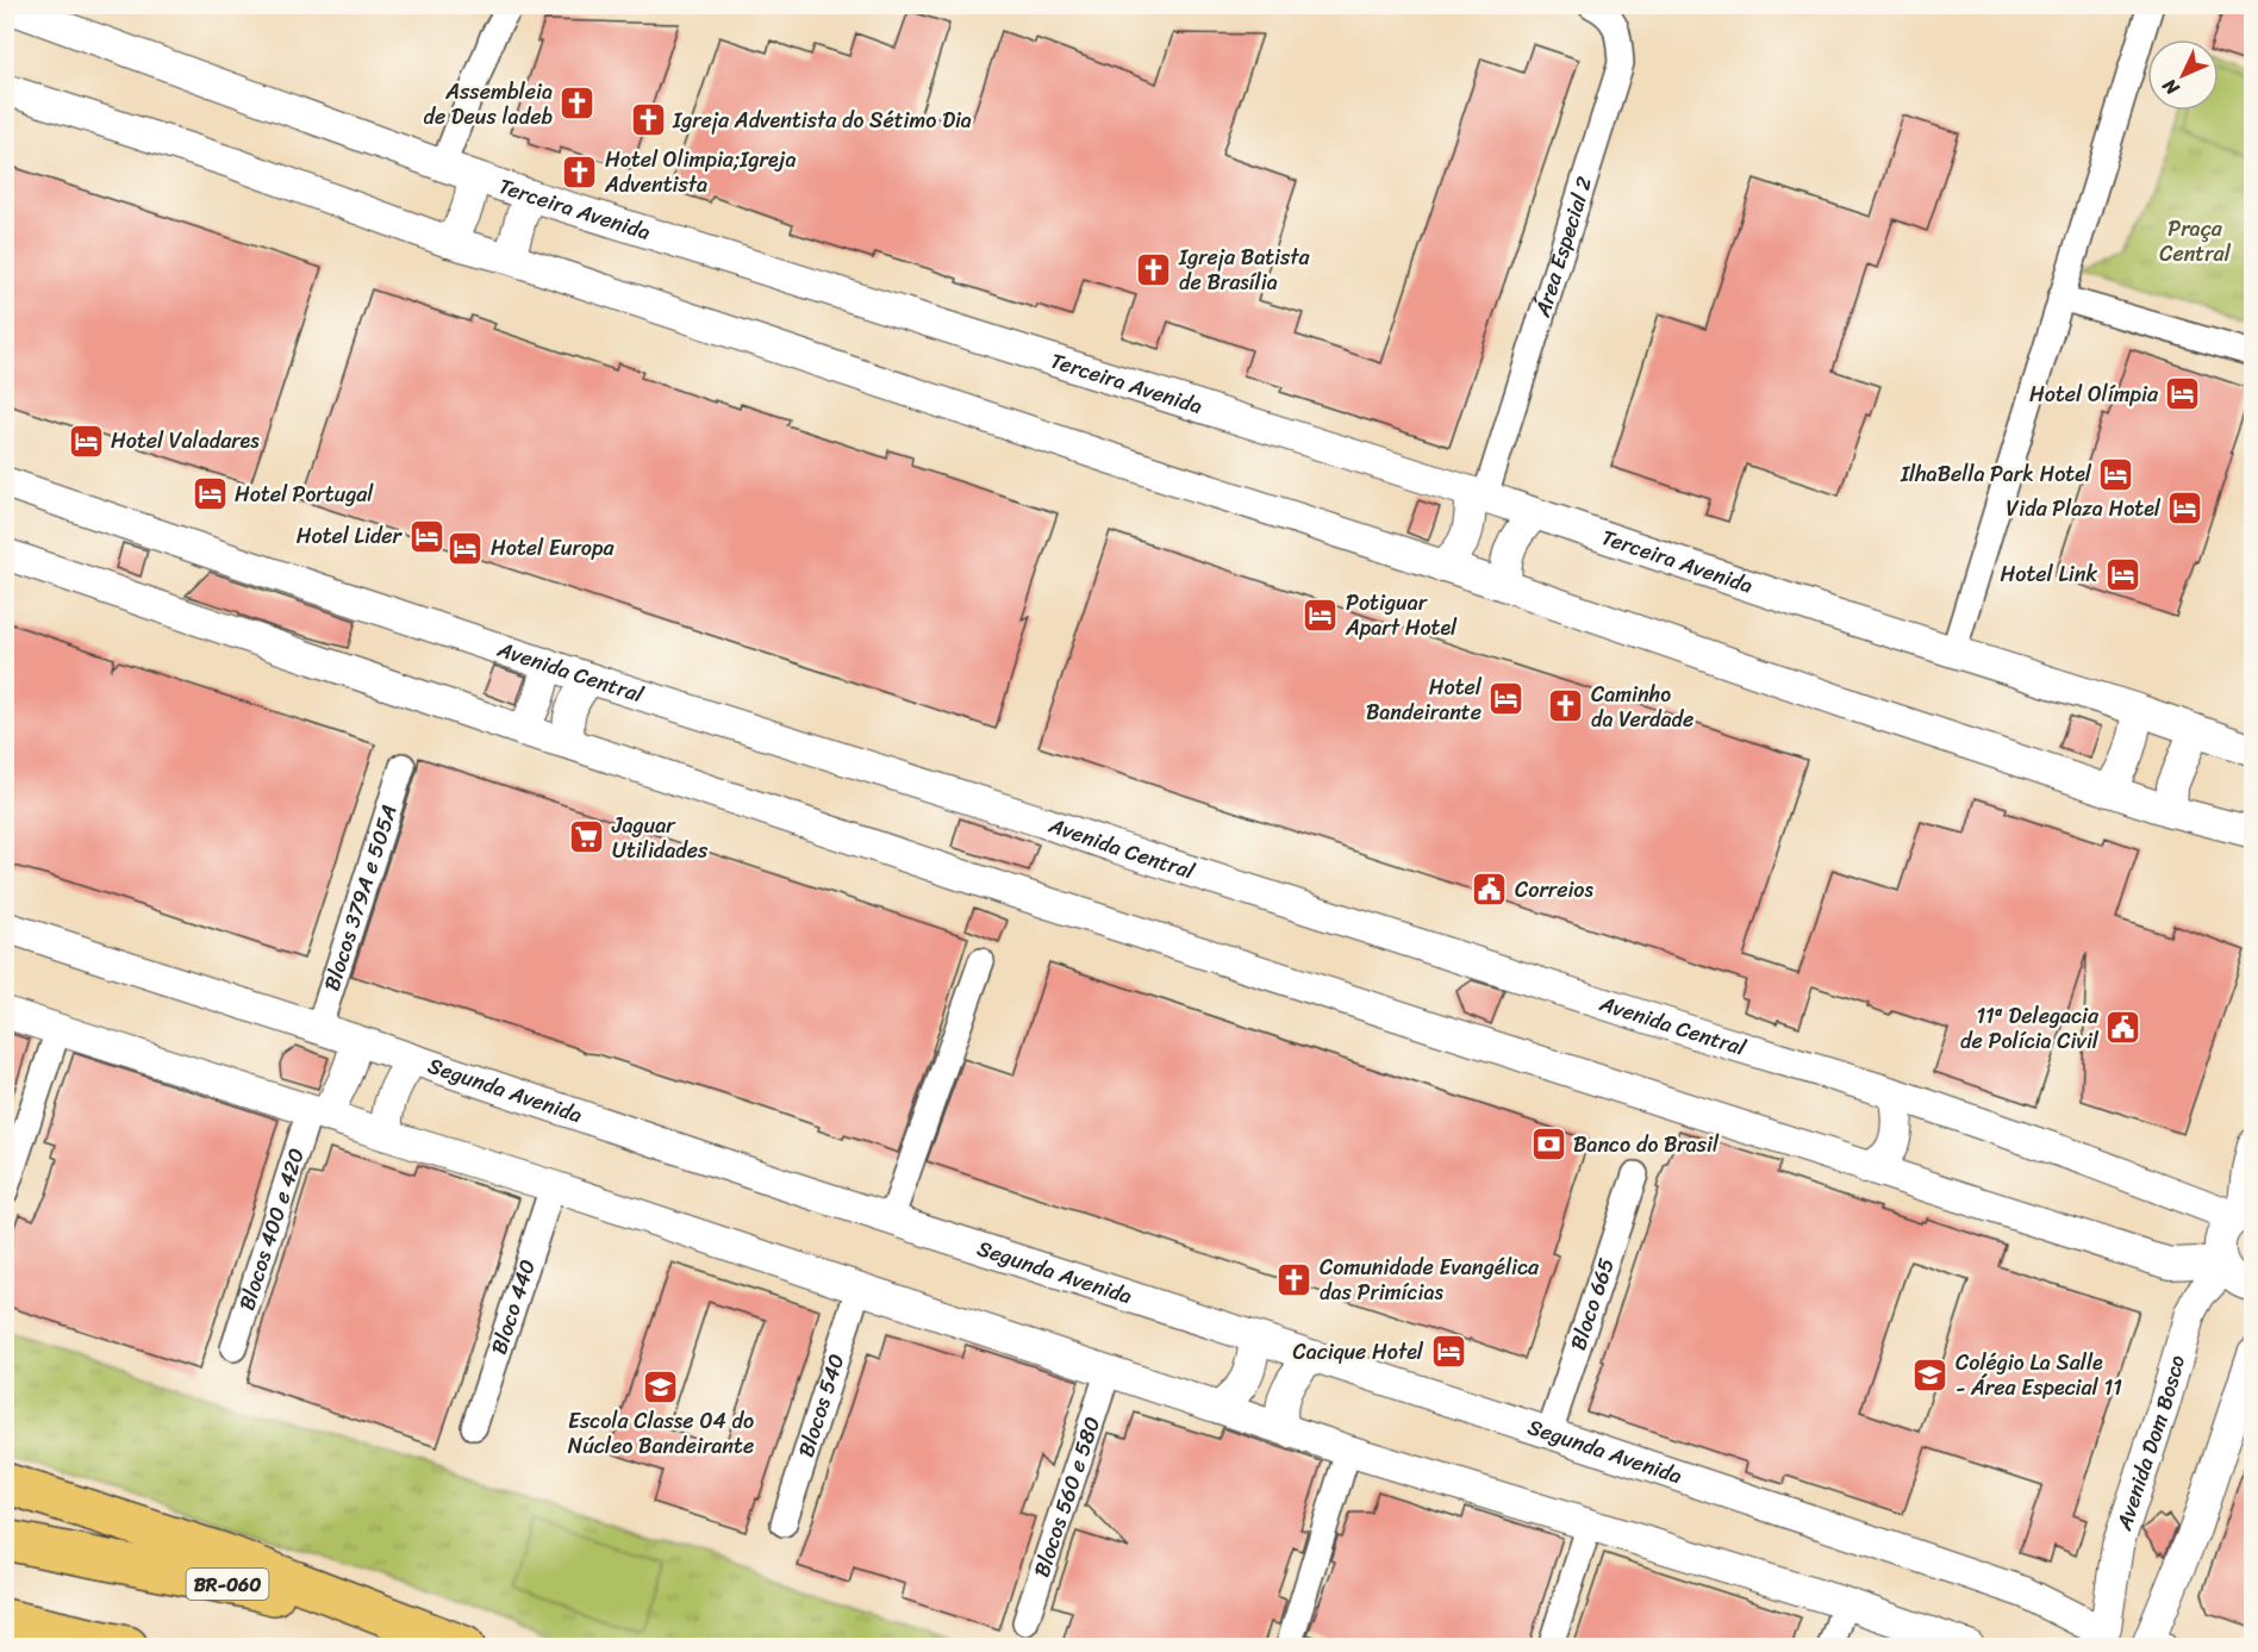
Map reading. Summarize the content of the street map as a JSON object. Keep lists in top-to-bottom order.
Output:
{
  "streets": {
    "highway": ["BR-060"],
    "street": [
      "Terceira Avenida",
      "Área Especial 2",
      "Avenida Central",
      "Blocos 379A e 505A",
      "Segunda Avenida",
      "Blocos 400 e 420",
      "Bloco 665",
      "Bloco 440",
      "Blocos 540",
      "Avenida Dom Bosco",
      "Blocos 560 e 580"
    ]
  },
  "crossings": [
    ["Terceira Avenida", "Área Especial 2"],
    ["Blocos 379A e 505A", "Segunda Avenida"],
    ["Segunda Avenida", "Bloco 665"],
    ["Segunda Avenida", "Avenida Dom Bosco"]
  ],
  "parks": ["Praça Central"],
  "places": {
    "church": [
      "Assembleia de Deus ladeb",
      "Igreja Adventista do Sétimo Dia",
      "Hotel Olimpia;Igreja Adventista",
      "Igreja Batista de Brasília",
      "Caminho da Verdade",
      "Comunidade Evangélica das Primícias"
    ],
    "hotel": [
      "Hotel Olímpia",
      "Hotel Valadares",
      "IlhaBella Park Hotel",
      "Hotel Portugal",
      "Vida Plaza Hotel",
      "Hotel Lider",
      "Hotel Europa",
      "Hotel Link",
      "Potiguar Apart Hotel",
      "Hotel Bandeirante",
      "Cacique Hotel"
    ],
    "supermarket": ["Jaguar Utilidades"],
    "public building": ["Correios", "11ª Delegacia de Polícia Civil"],
    "bank": ["Banco do Brasil"],
    "school or university": ["Colégio La Salle - Área Especial 11", "Escola Classe 04 do Núcleo Bandeirante"]
  },
  "north": "bottom left"
}
